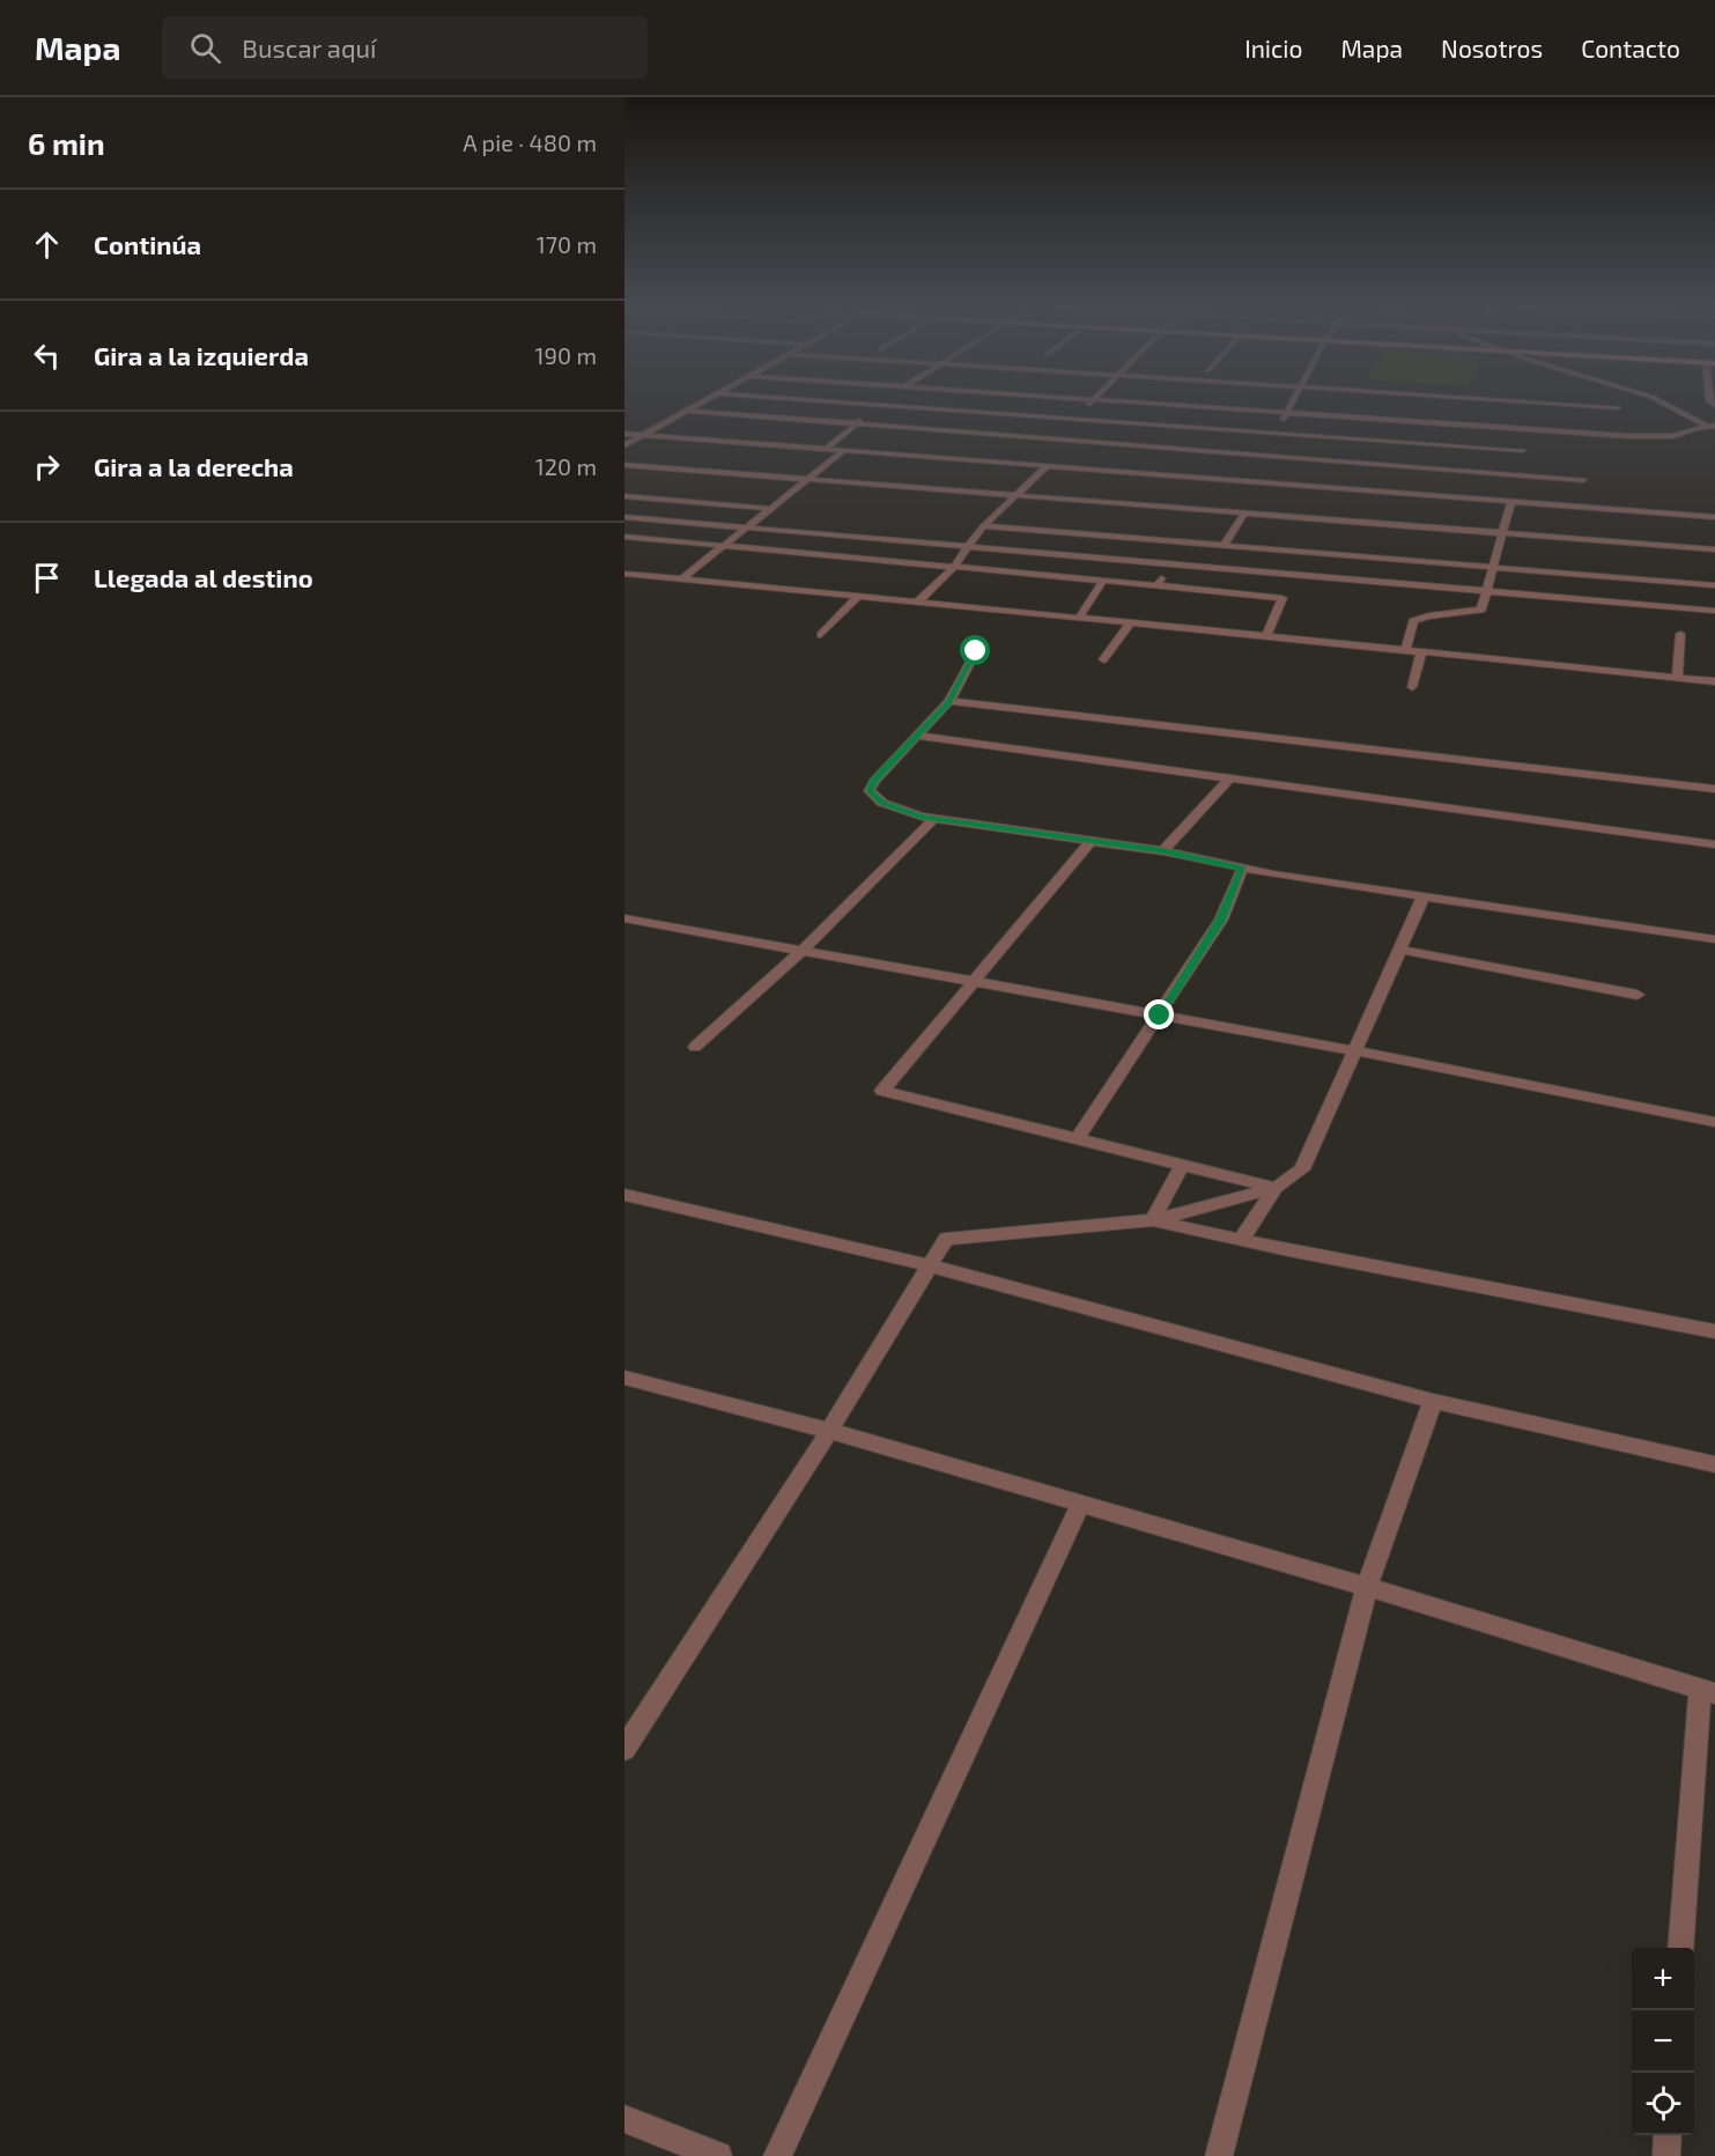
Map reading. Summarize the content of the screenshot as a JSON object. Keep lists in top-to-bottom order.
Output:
{
  "page": {
    "header": "Mapa",
    "search": "Buscar aquí",
    "nav": [
      "Inicio",
      "Mapa",
      "Nosotros",
      "Contacto"
    ],
    "heading": ["6 min", "A pie · 480 m"],
    "list": [
      ["Continúa", "170 m"],
      ["Gira a la izquierda", "190 m"],
      ["Gira a la derecha", "120 m"],
      "Llegada al destino"
    ],
    "map_buttons": ["+", "−"]
  }
}
